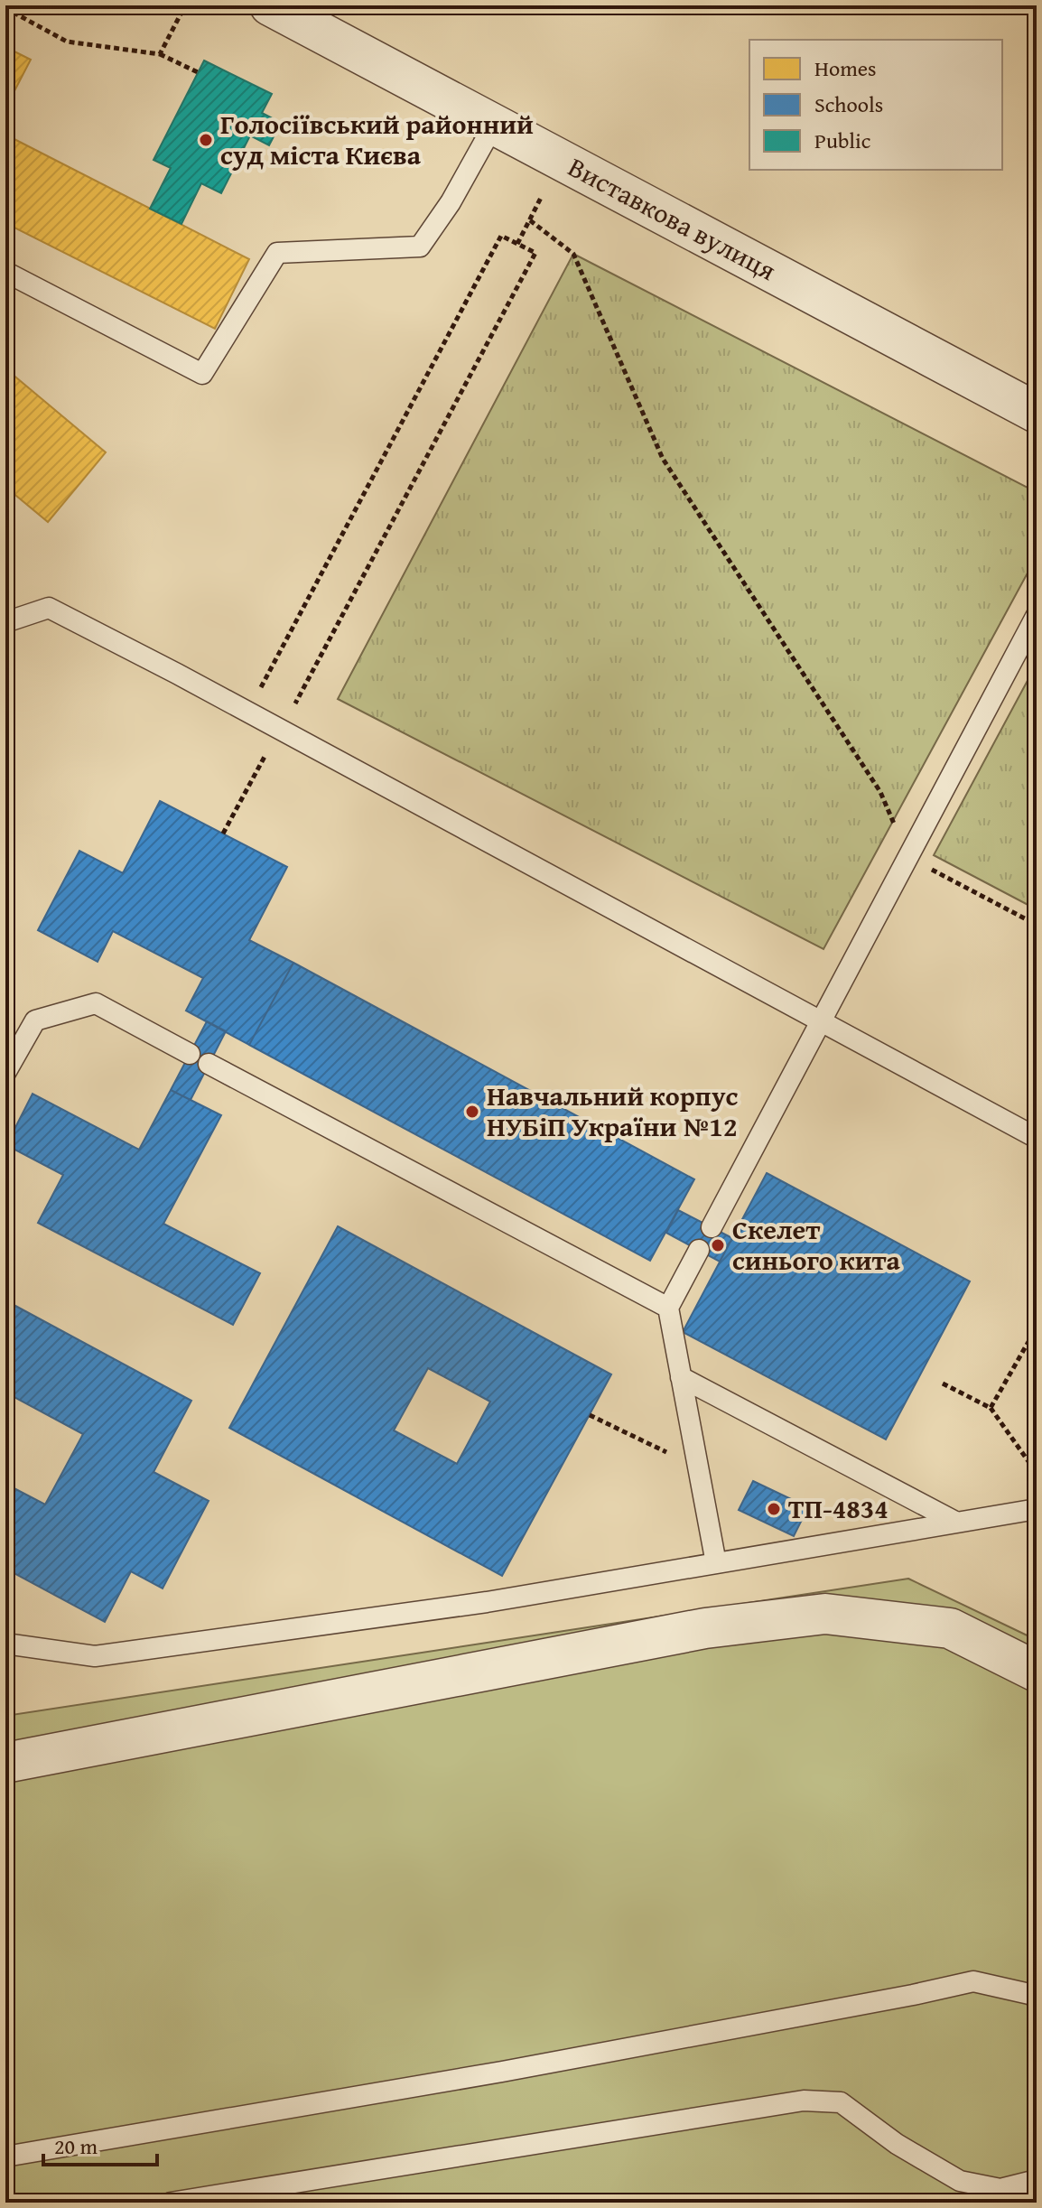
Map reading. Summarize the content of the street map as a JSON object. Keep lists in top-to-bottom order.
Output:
{
  "streets": {
    "street": ["Виставкова вулиця"]
  },
  "places": [
    "Голосіївський районний суд міста Києва",
    "Навчальний корпус НУБіП України №12",
    "Скелет синього кита",
    "ТП-4834"
  ],
  "legend": ["Homes", "Schools", "Public"],
  "scale_bar": "20 m"
}
